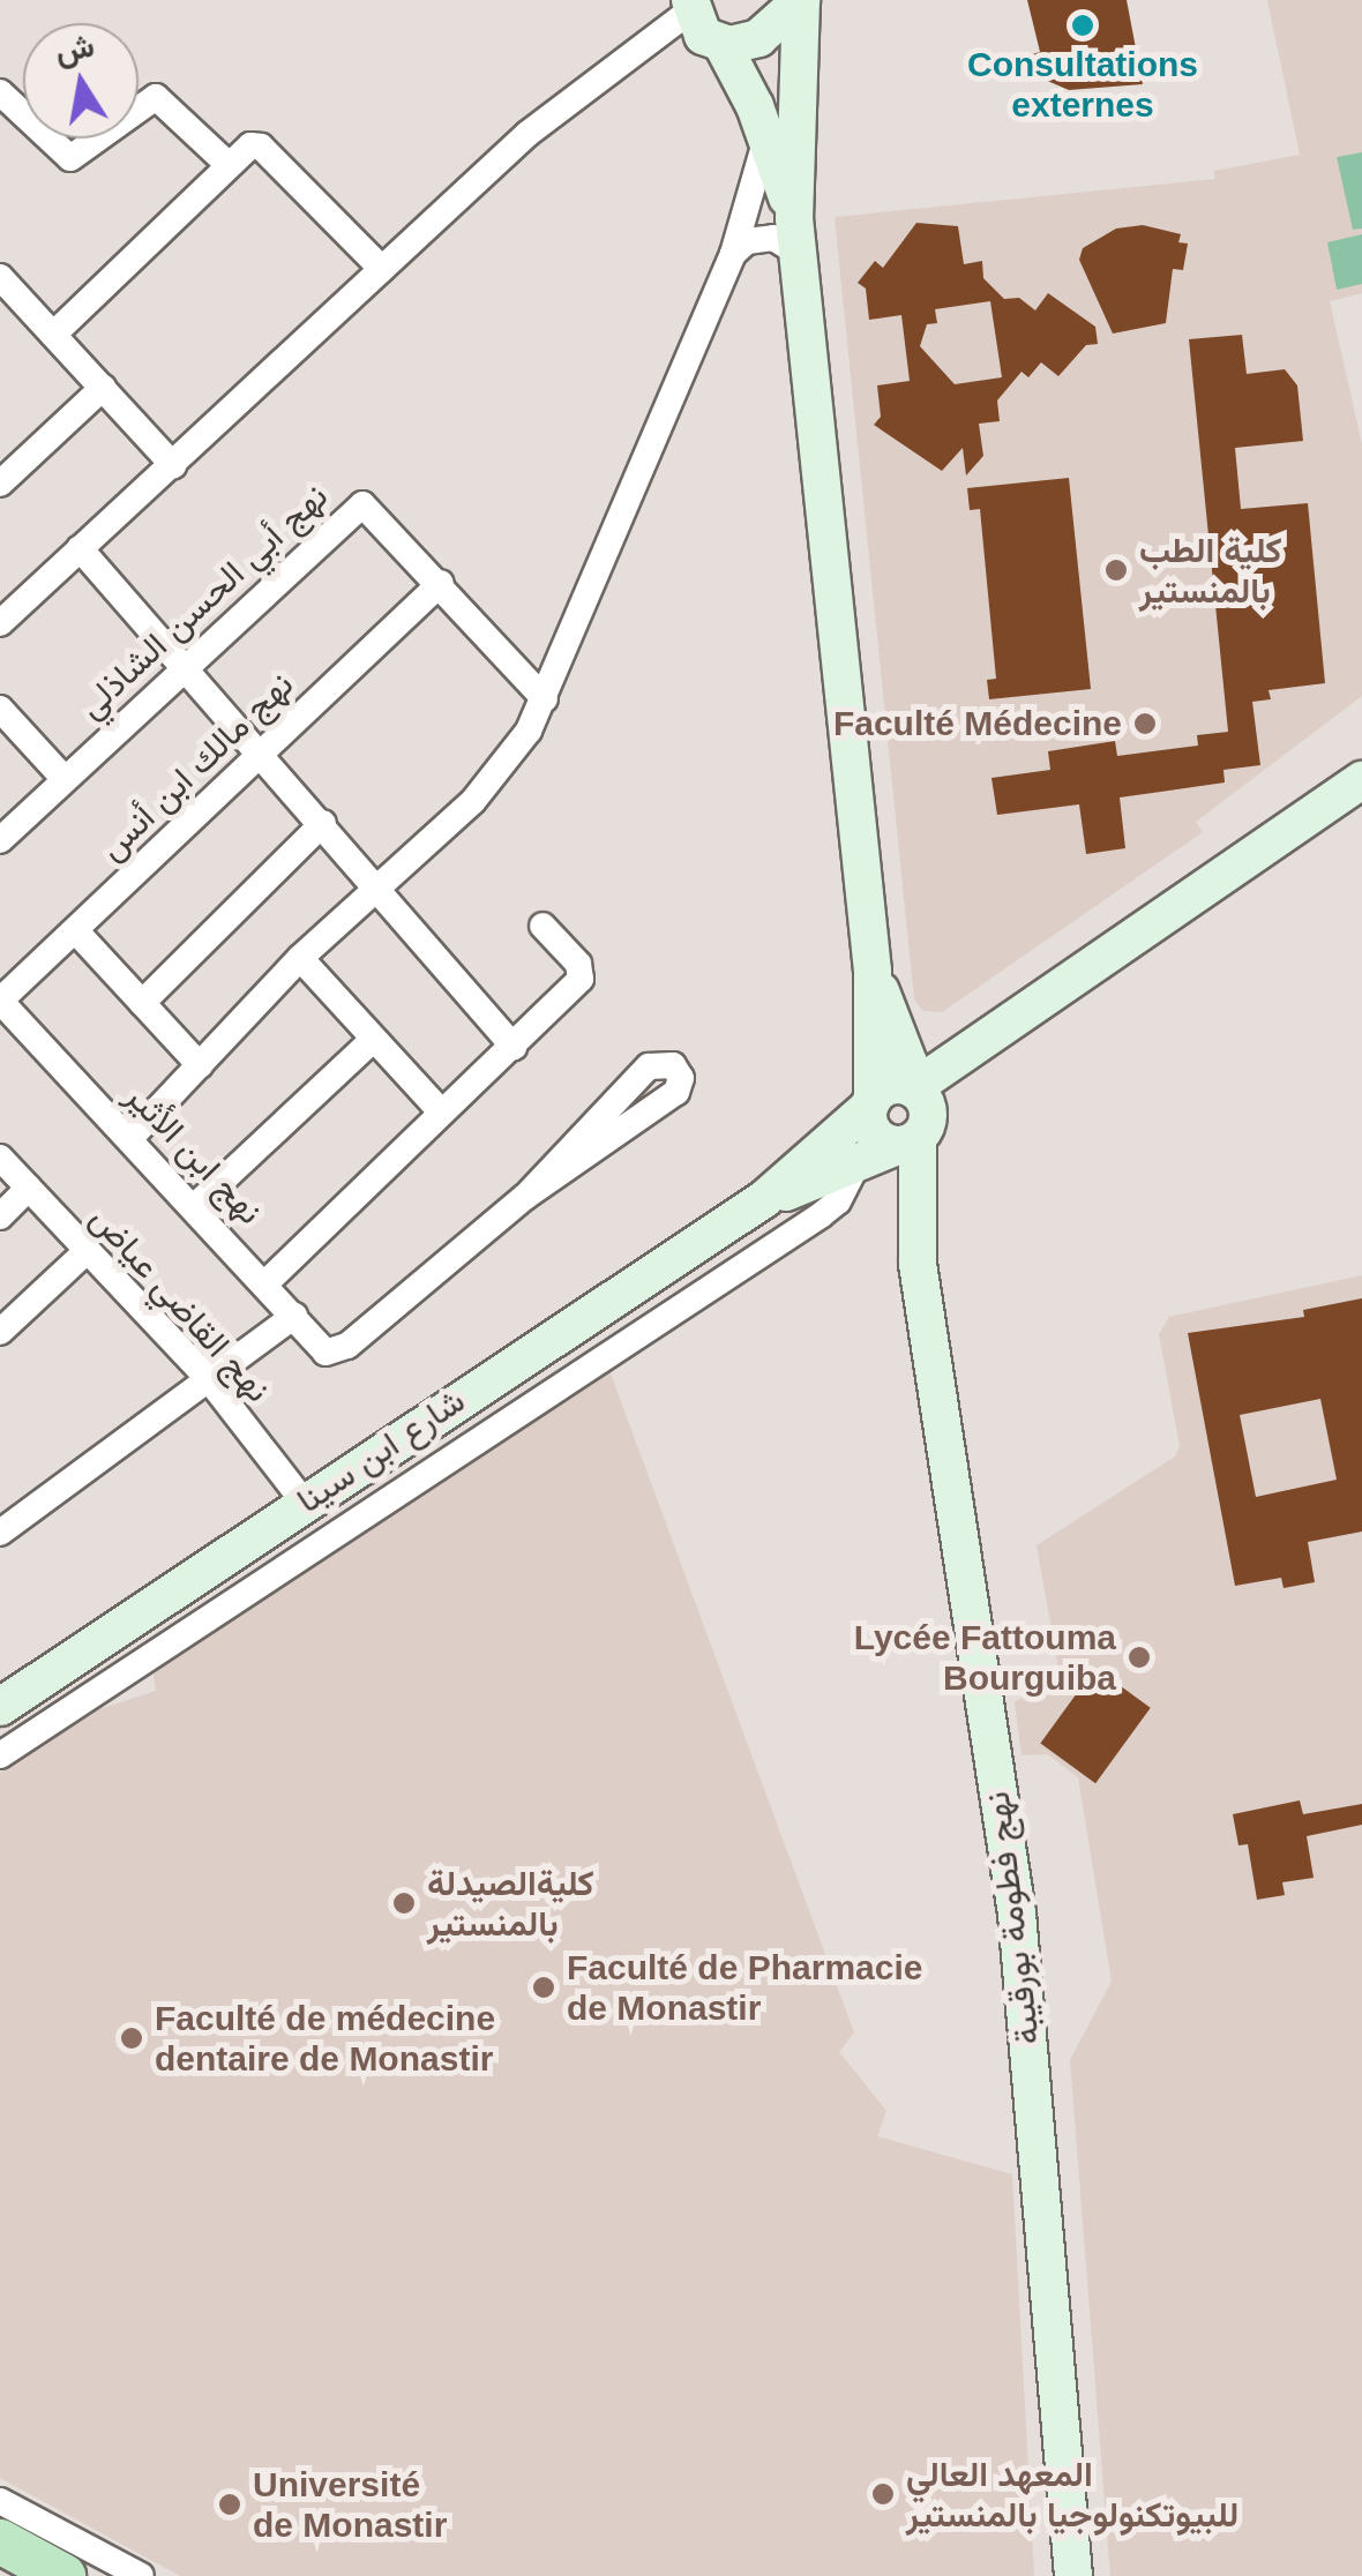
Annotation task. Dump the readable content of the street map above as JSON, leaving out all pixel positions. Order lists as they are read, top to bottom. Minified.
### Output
{"streets":{"main road":["شارع ابن سينا","نهج فطومة بورقيبة"],"street":["نهج أبي الحسن الشاذلي","نهج مالك ابن أنس","نهج ابن الأثير","نهج القاضي عياض"]},"crossings":[["نهج أبي الحسن الشاذلي","نهج مالك ابن أنس"],["نهج مالك ابن أنس","نهج ابن الأثير"],["نهج القاضي عياض","شارع ابن سينا"]],"places":["Consultations externes","كلية الطب بالمنستير","Faculté Médecine","Lycée Fattouma Bourguiba","كليةالصيدلة بالمنستير","Faculté de Pharmacie de Monastir","Faculté de médecine dentaire de Monastir","المعهد العالي للبيوتكنولوجيا بالمنستير","Université de Monastir"],"north":"top"}
